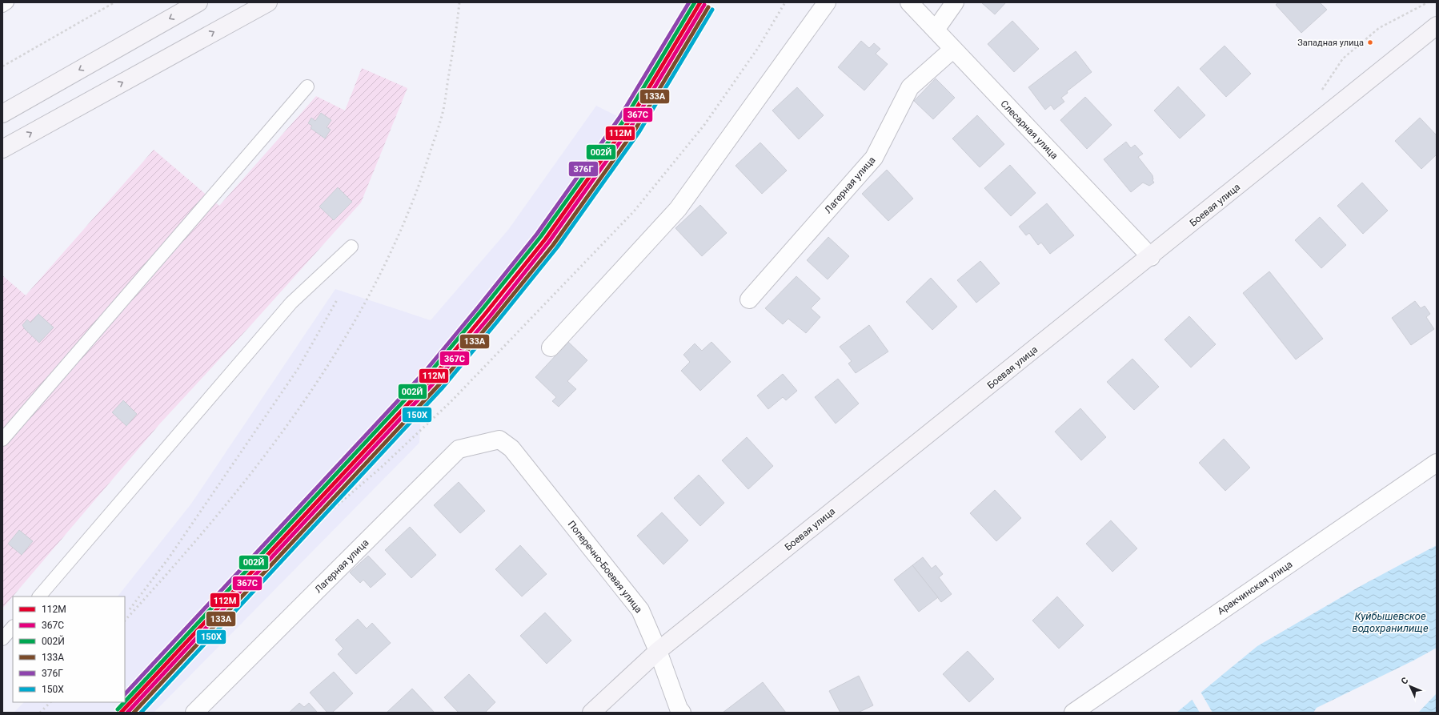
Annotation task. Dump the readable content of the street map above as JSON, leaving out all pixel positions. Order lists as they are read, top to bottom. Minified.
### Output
{"streets":{"main road":["Боевая улица"],"street":["Слесарная улица","Лагерная улица","Поперечно-Боевая улица","Аракчинская улица"]},"crossings":[["Слесарная улица","Лагерная улица"],["Слесарная улица","Боевая улица"],["Лагерная улица","Поперечно-Боевая улица"],["Боевая улица","Поперечно-Боевая улица"]],"water":["Куйбышевское водохранилище"],"places":["Западная улица"],"lines":["transit line 112М","transit line 002Й","transit line 376Г","transit line 367С","transit line 133А","transit line 150Х"],"legend":["112М","367С","002Й","133А","376Г","150Х"],"north":"top left"}
